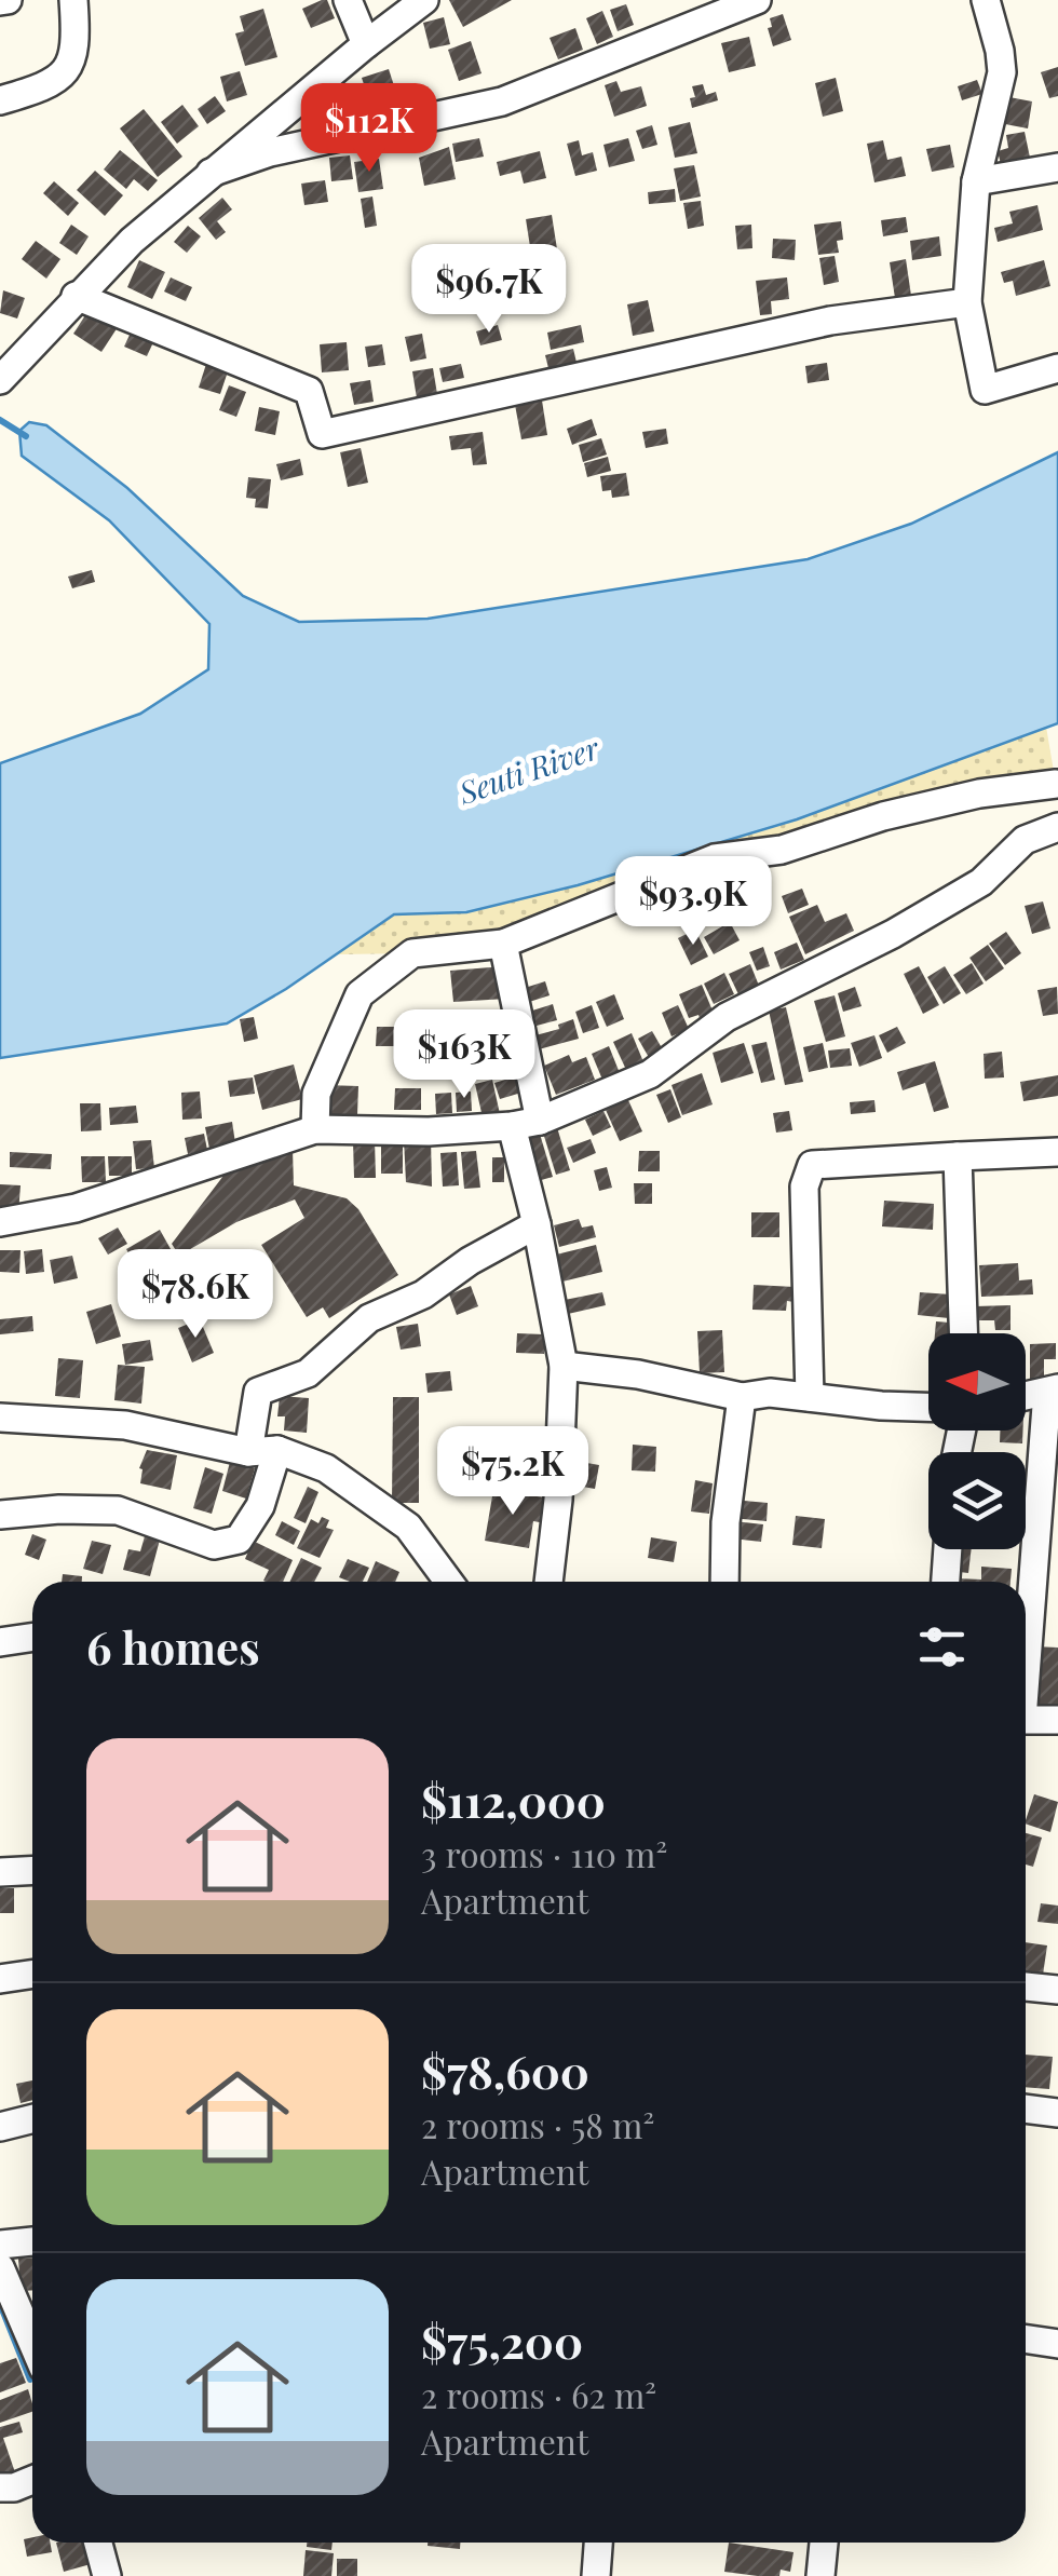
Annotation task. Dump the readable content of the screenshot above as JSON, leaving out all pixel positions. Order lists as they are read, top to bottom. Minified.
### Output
{"water":["Seuti River"],"north":"left","page":{"price":["$112K","$96.7K","$93.9K","$163K","$78.6K","$75.2K"],"heading":"6 homes","list":[{"name":"$112,000","note":"3 rooms · 110 m² · Apartment"},{"name":"$78,600","note":"2 rooms · 58 m² · Apartment"},{"name":"$75,200","note":"2 rooms · 62 m² · Apartment"}]}}
